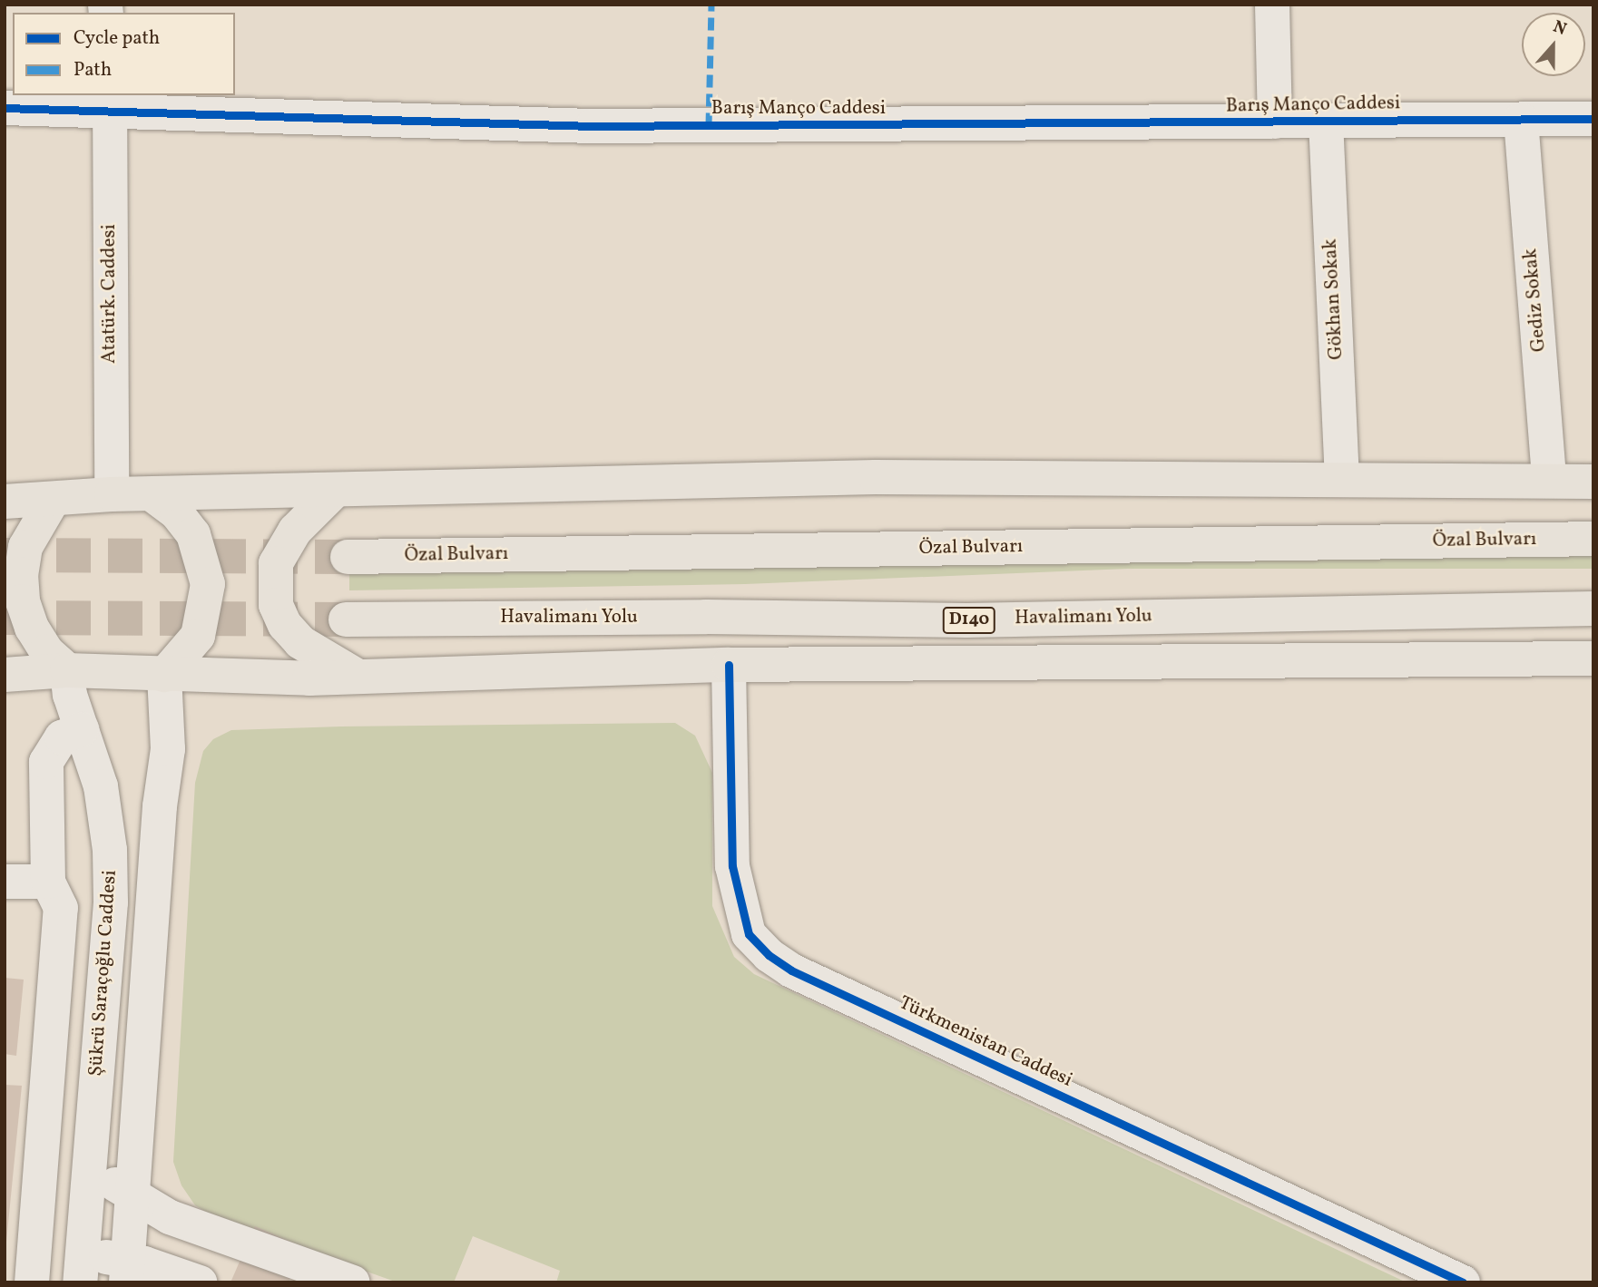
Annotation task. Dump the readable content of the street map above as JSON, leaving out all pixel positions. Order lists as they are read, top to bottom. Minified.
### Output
{"streets":{"highway":["Özal Bulvarı","Havalimanı Yolu","D140"],"street":["Barış Manço Caddesi","Atatürk. Caddesi","Gökhan Sokak","Gediz Sokak","Şükrü Saraçoğlu Caddesi","Türkmenistan Caddesi"]},"crossings":[["Barış Manço Caddesi","Atatürk. Caddesi"],["Barış Manço Caddesi","Gökhan Sokak"],["Barış Manço Caddesi","Gediz Sokak"],["Atatürk. Caddesi","Şükrü Saraçoğlu Caddesi"]],"legend":["Cycle path","Path"],"north":"top"}
